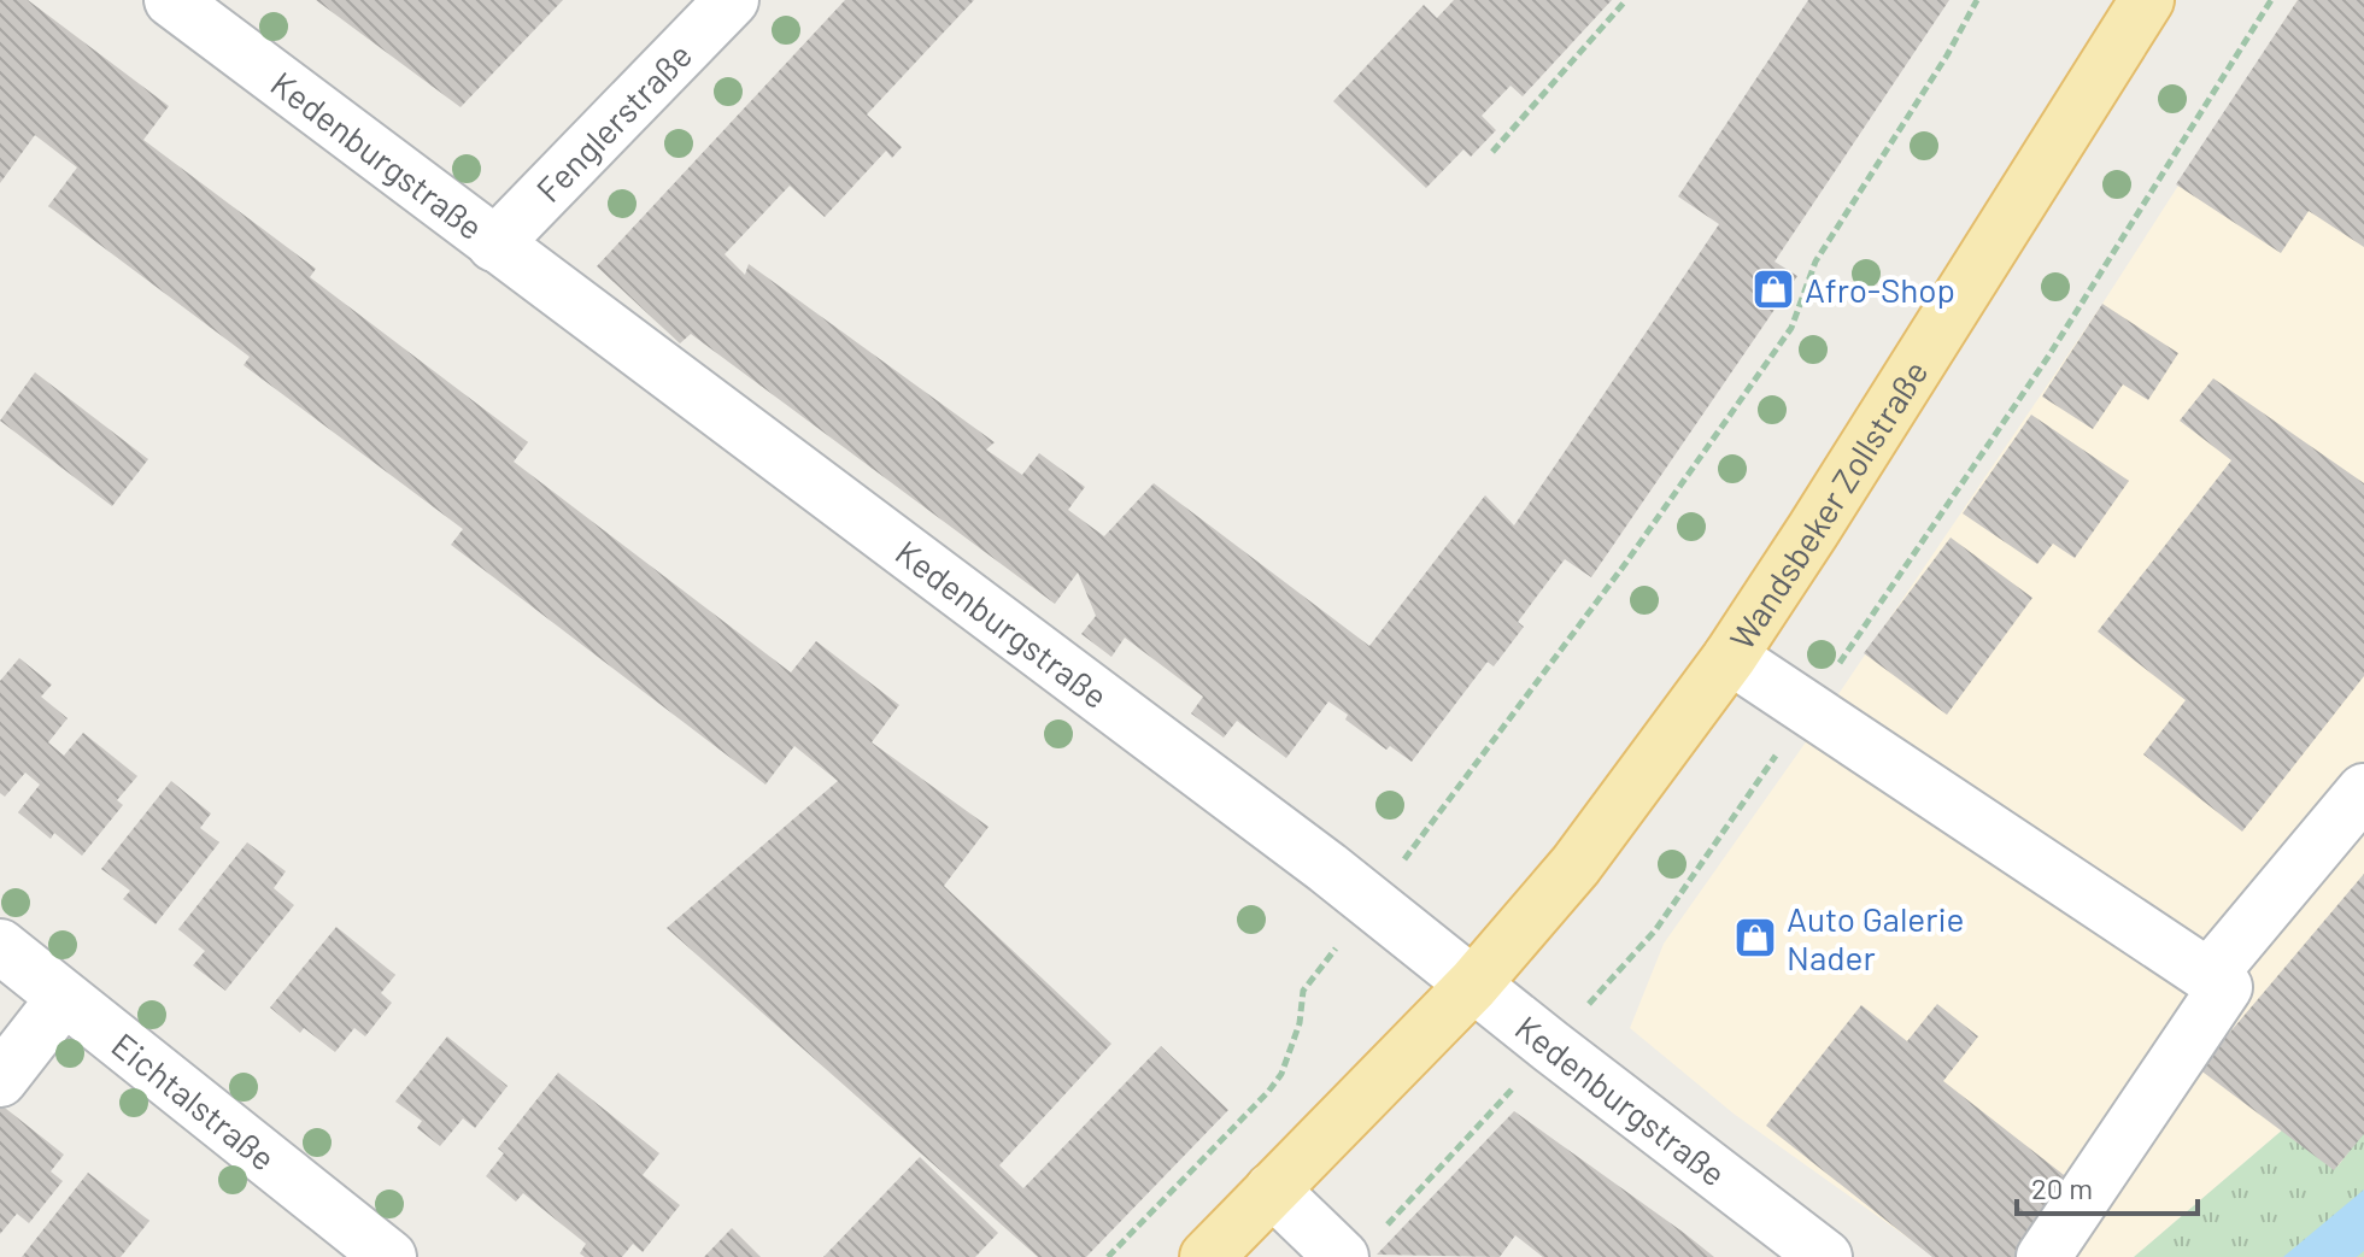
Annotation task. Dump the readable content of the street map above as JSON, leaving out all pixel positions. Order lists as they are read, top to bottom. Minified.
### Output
{"streets":{"main road":["Wandsbeker Zollstraße"],"street":["Fenglerstraße","Kedenburgstraße","Eichtalstraße"]},"crossings":[["Fenglerstraße","Kedenburgstraße"],["Kedenburgstraße","Wandsbeker Zollstraße"]],"places":{"shop":["Afro-Shop","Auto Galerie Nader"]},"scale_bar":"20 m"}
